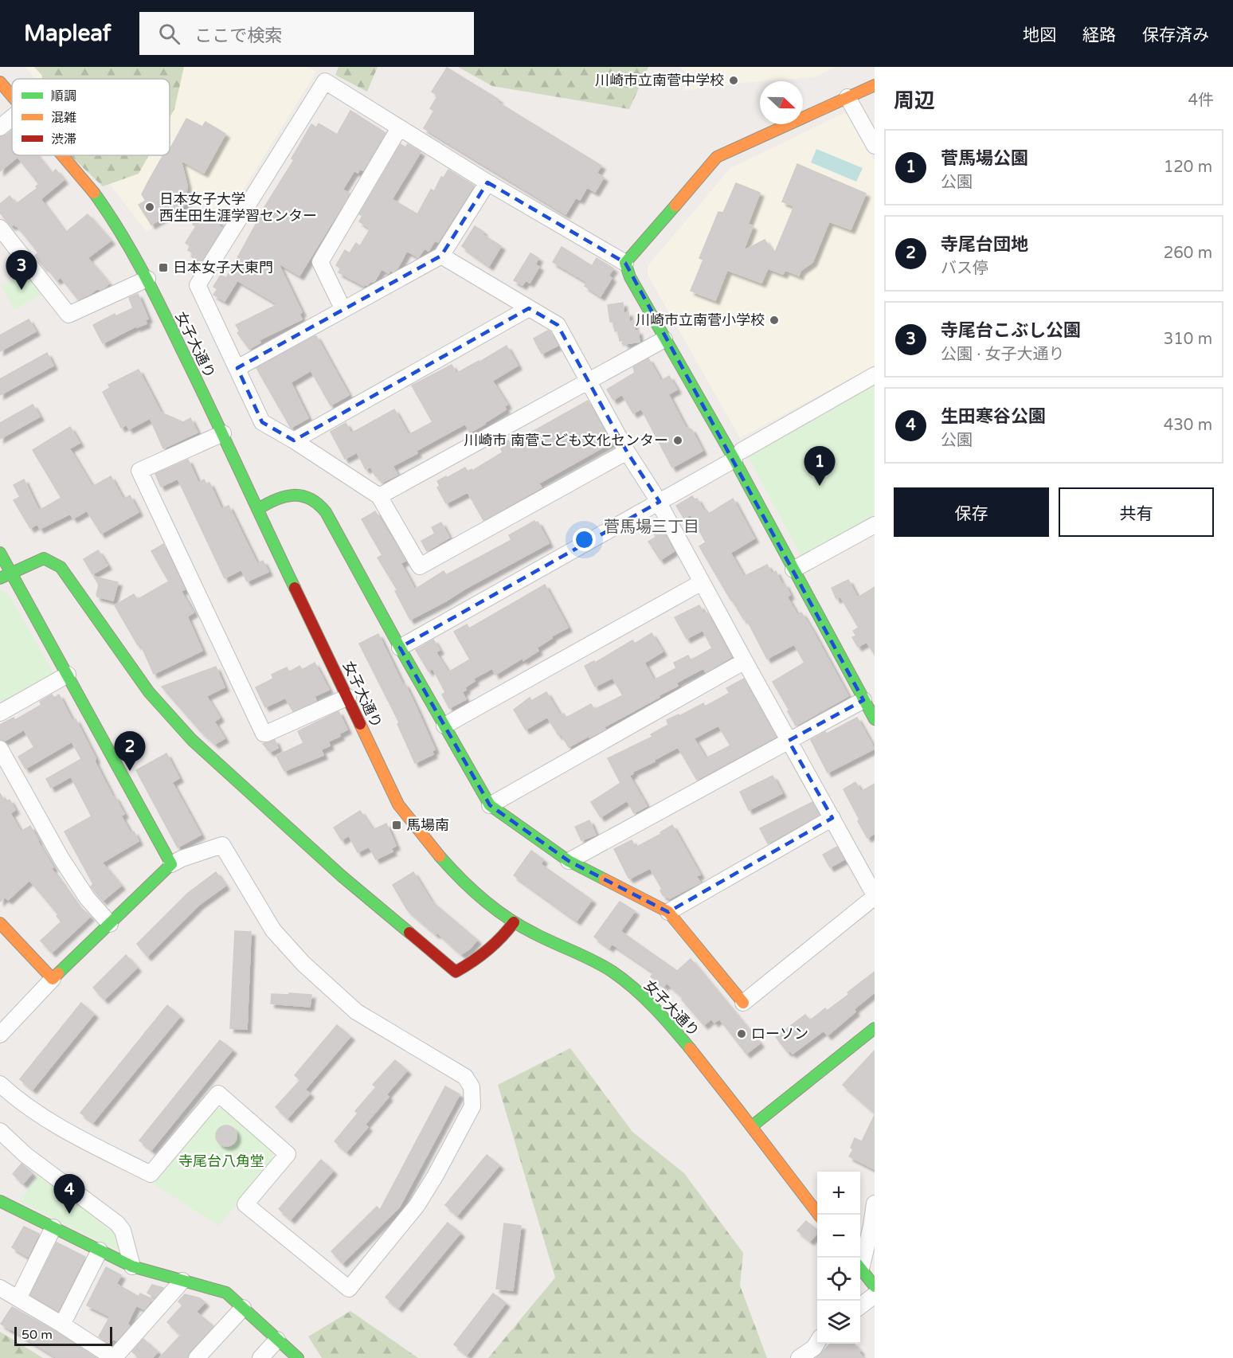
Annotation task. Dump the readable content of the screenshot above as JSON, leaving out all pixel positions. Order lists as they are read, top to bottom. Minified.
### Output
{"streets":{"street":["女子大通り"]},"districts":["菅馬場三丁目"],"parks":["寺尾台八角堂"],"places":{"other":["川崎市立南菅中学校","日本女子大学 西生田生涯学習センター","川崎市立南菅小学校","川崎市 南菅こども文化センター","ローソン"],"transit":["日本女子大東門","馬場南"]},"legend":["順調","混雑","渋滞"],"scale_bar":"50 m","north":"right","page":{"header":"Mapleaf","search":"ここで検索","nav":["地図","経路","保存済み"],"heading":["周辺","4件"],"list":[{"mark":"1","name":"菅馬場公園","note":"公園","value":"120 m"},{"mark":"2","name":"寺尾台団地","note":"バス停","value":"260 m"},{"mark":"3","name":"寺尾台こぶし公園","note":"公園 · 女子大通り","value":"310 m"},{"mark":"4","name":"生田寒谷公園","note":"公園","value":"430 m"}],"pins":["3","1","2","4"],"buttons":["保存","共有"],"map_buttons":["+","−"],"scale":"50 m"}}
